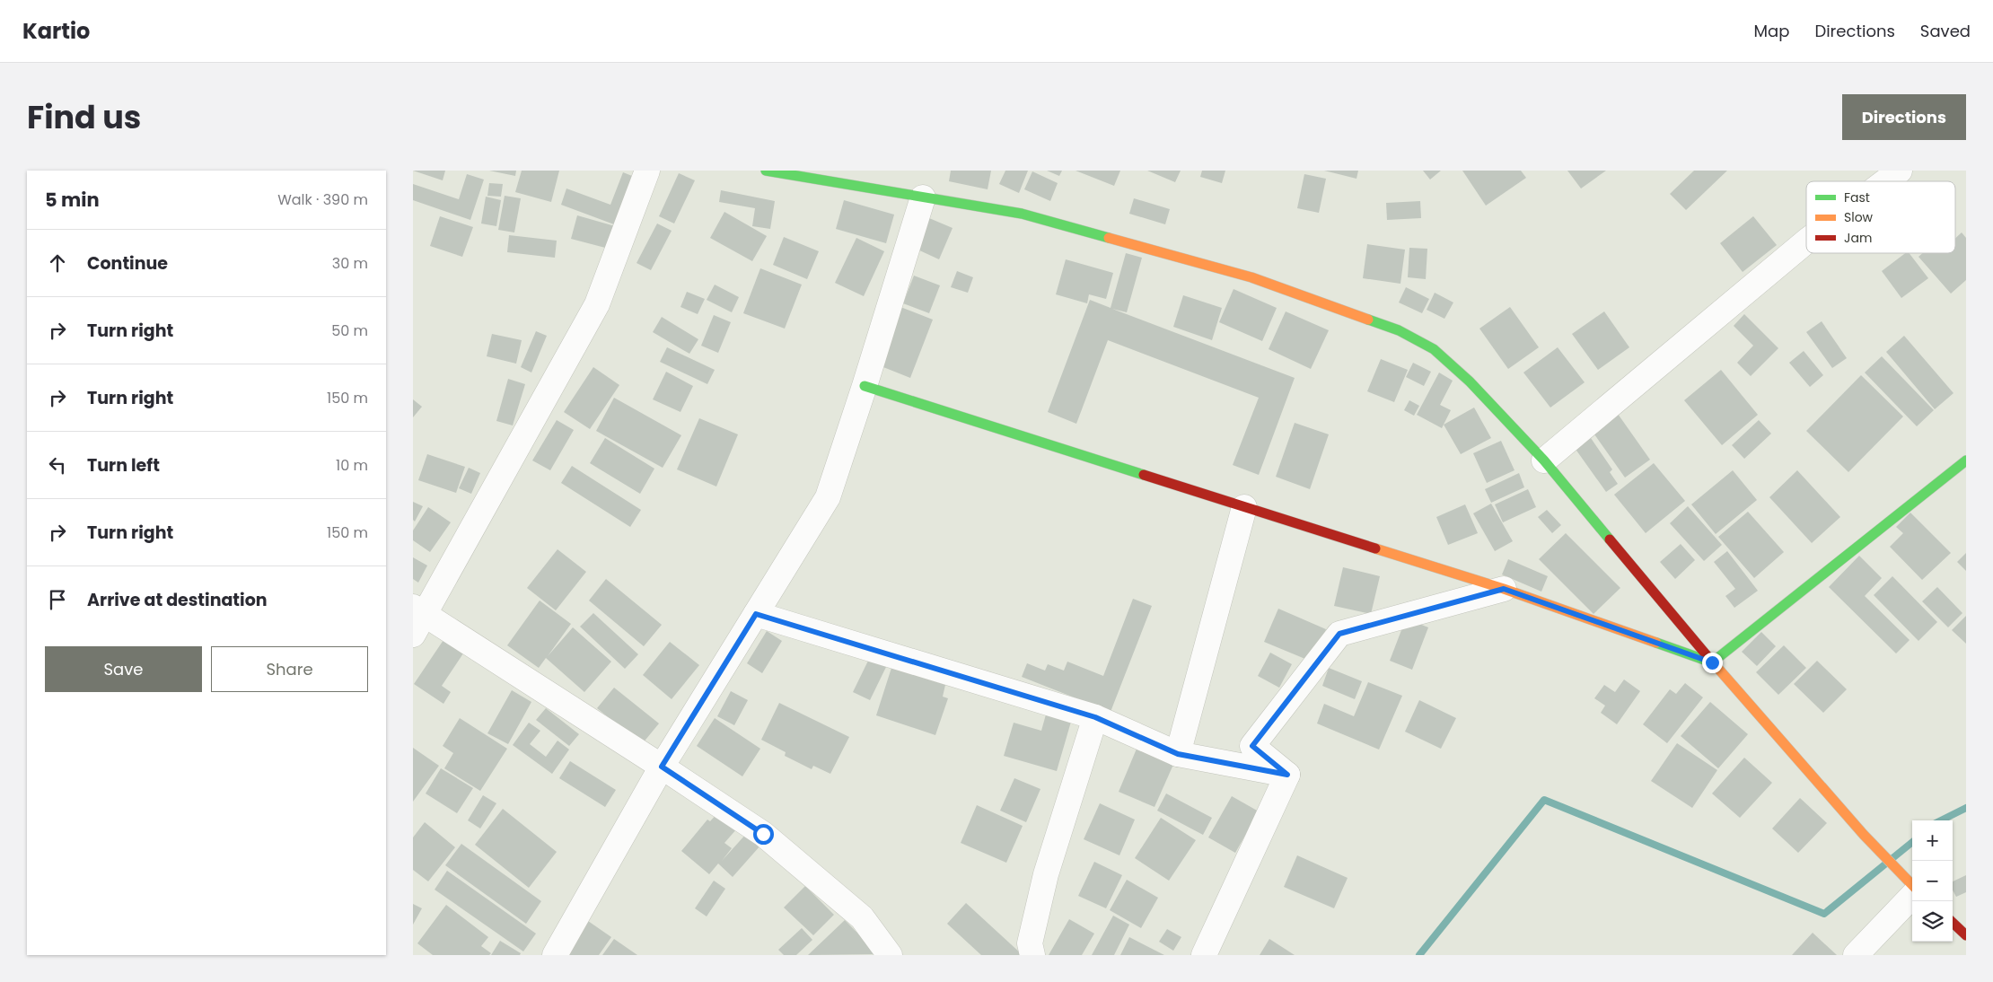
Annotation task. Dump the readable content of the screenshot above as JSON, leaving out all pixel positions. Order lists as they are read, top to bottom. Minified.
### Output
{"legend":["Fast","Slow","Jam"],"page":{"header":"Kartio","nav":["Map","Directions","Saved"],"title":"Find us","buttons":["Directions",["Save","Share"]],"heading":["5 min","Walk · 390 m"],"list":[["Continue","30 m"],["Turn right","50 m"],["Turn right","150 m"],["Turn left","10 m"],["Turn right","150 m"],"Arrive at destination"],"map_buttons":["+","−"]}}
